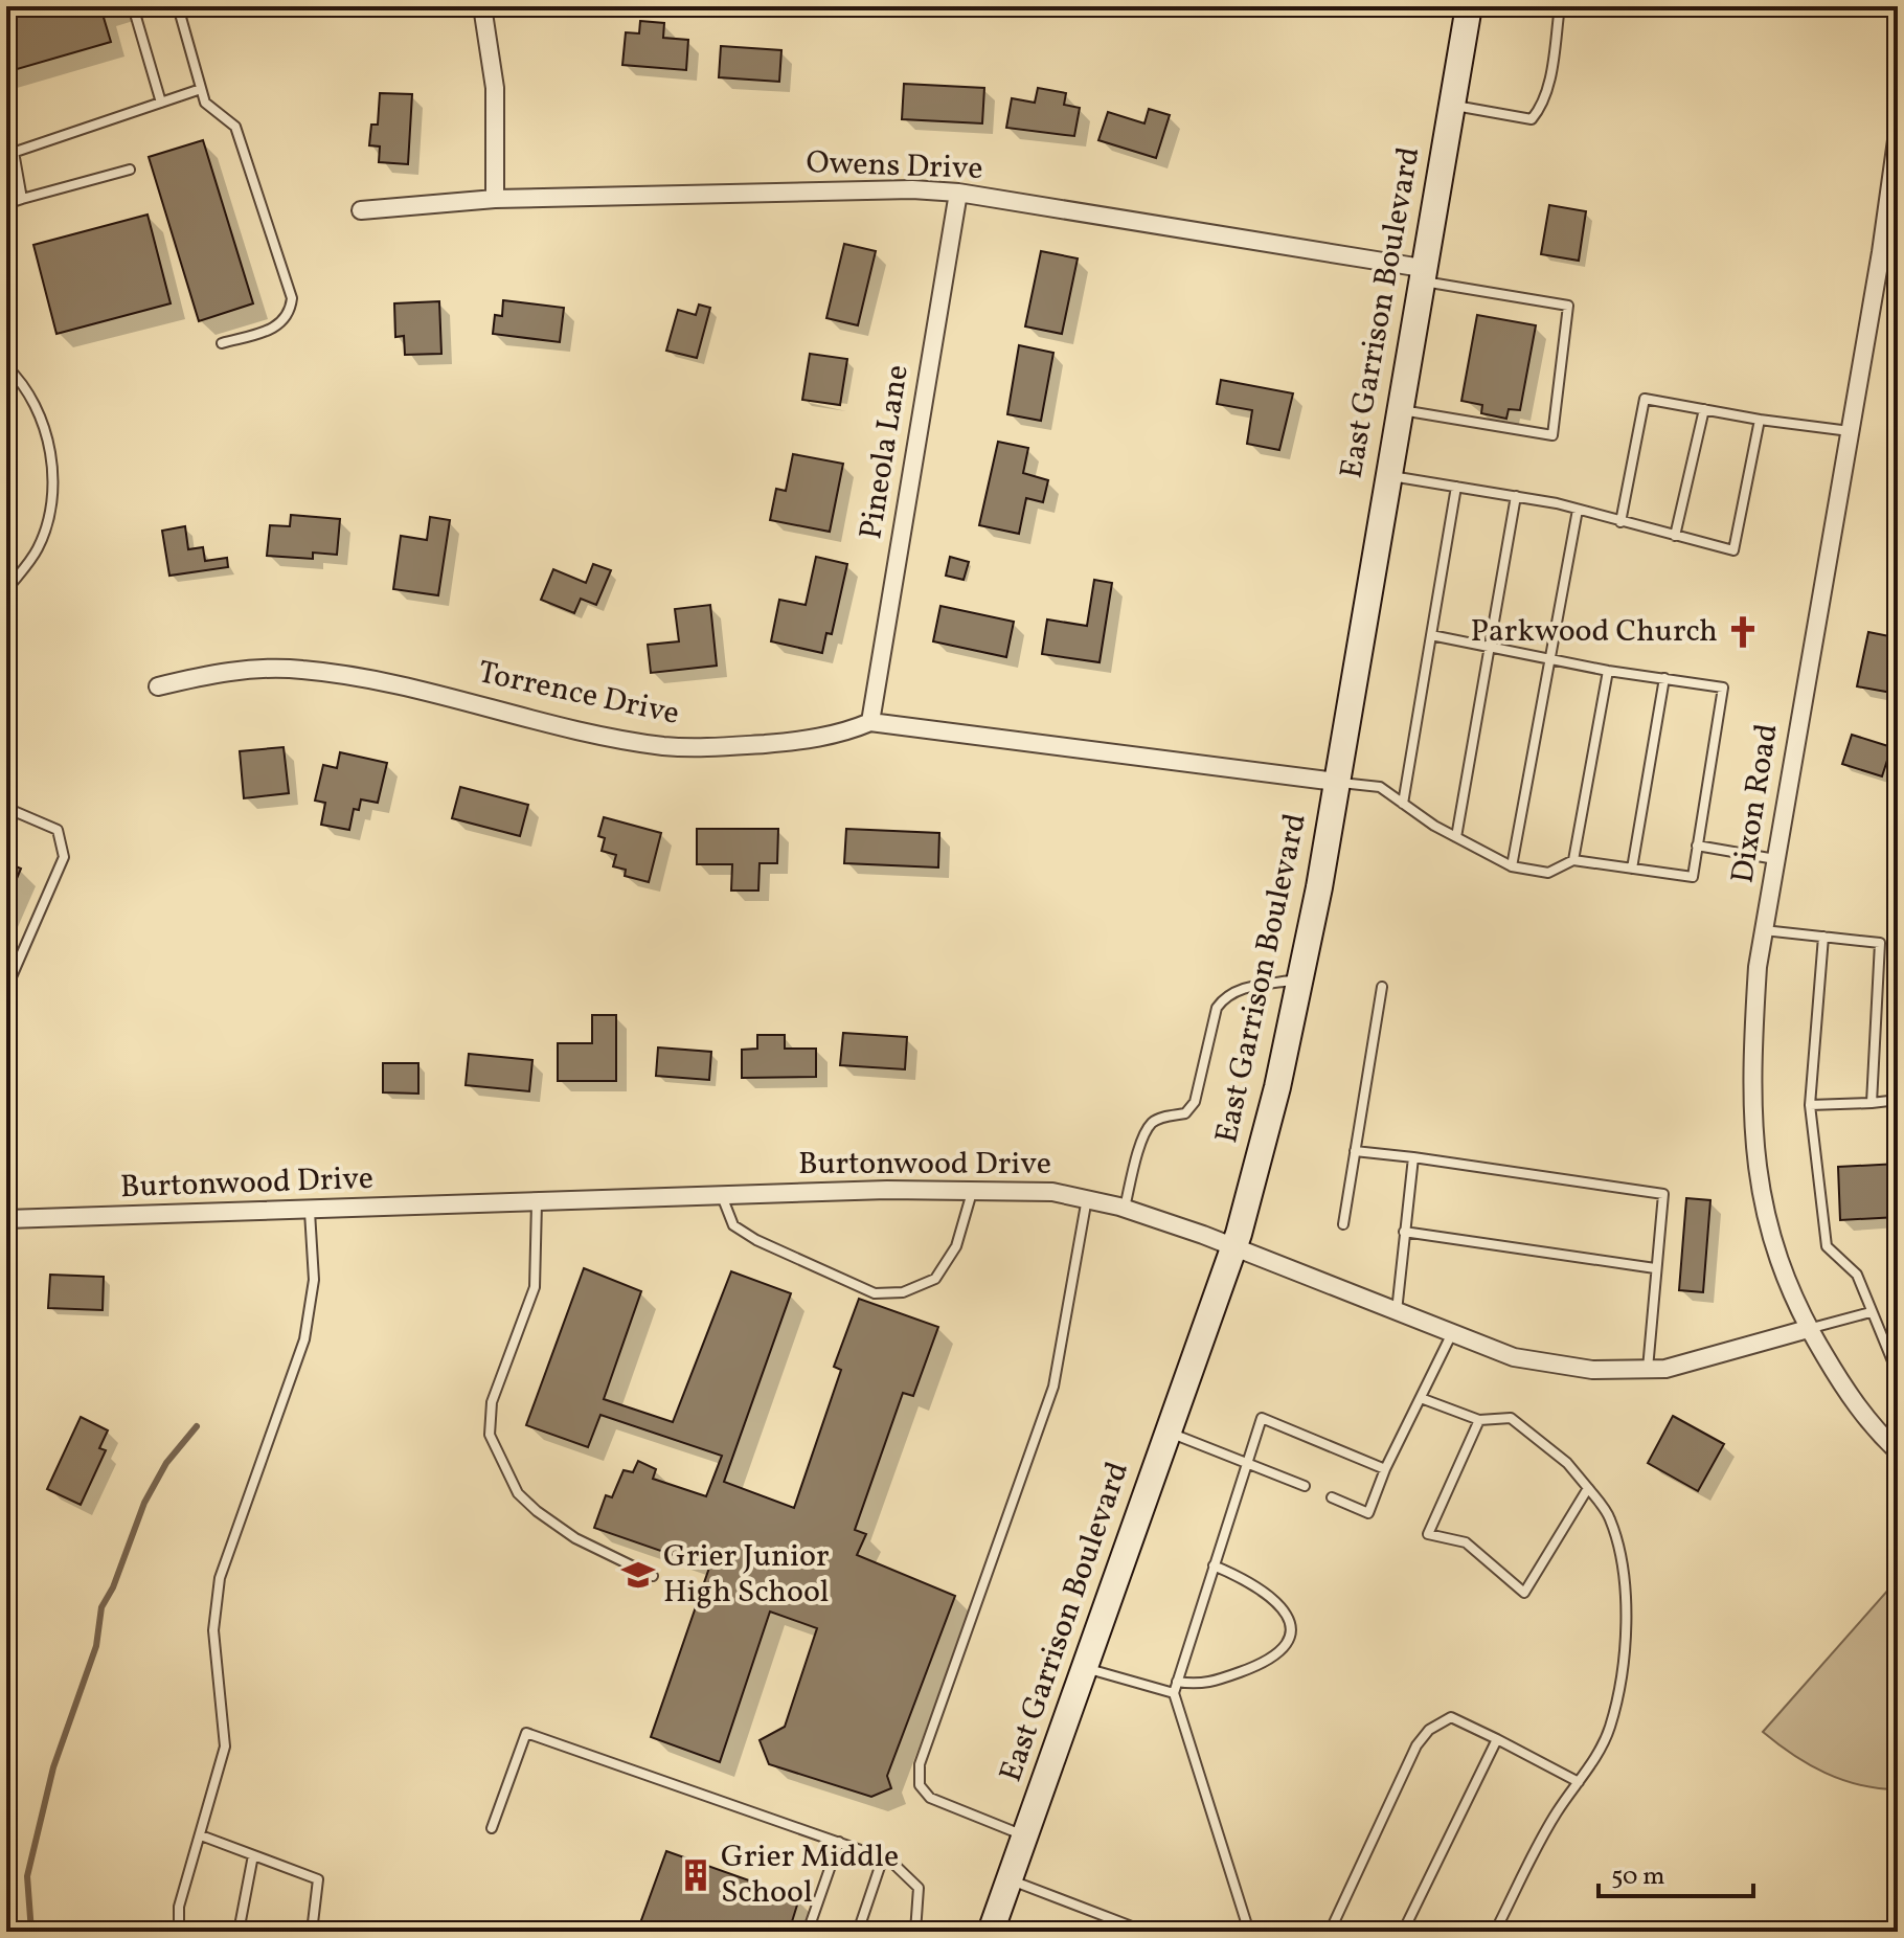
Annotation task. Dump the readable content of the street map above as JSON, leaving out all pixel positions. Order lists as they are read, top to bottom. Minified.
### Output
{"streets":{"main road":["East Garrison Boulevard"],"street":["Owens Drive","Pineola Lane","Torrence Drive","Dixon Road","Burtonwood Drive"]},"crossings":[["Owens Drive","East Garrison Boulevard"],["Owens Drive","Pineola Lane"],["East Garrison Boulevard","Torrence Drive"],["East Garrison Boulevard","Burtonwood Drive"],["Pineola Lane","Torrence Drive"],["Dixon Road","Burtonwood Drive"]],"places":{"church":["Parkwood Church"],"school or university":["Grier Junior High School"],"building":["Grier Middle School"]},"scale_bar":"50 m"}
